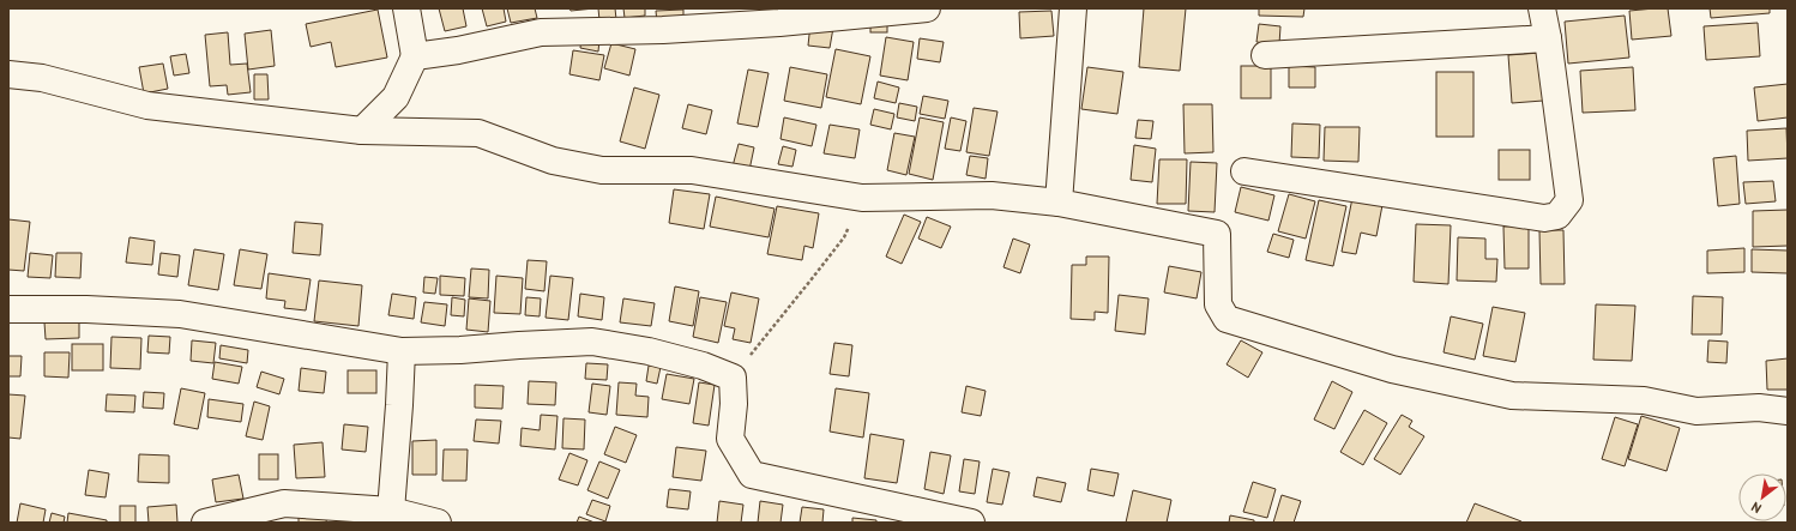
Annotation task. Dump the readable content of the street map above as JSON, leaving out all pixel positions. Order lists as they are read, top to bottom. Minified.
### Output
{"north":"bottom left"}
